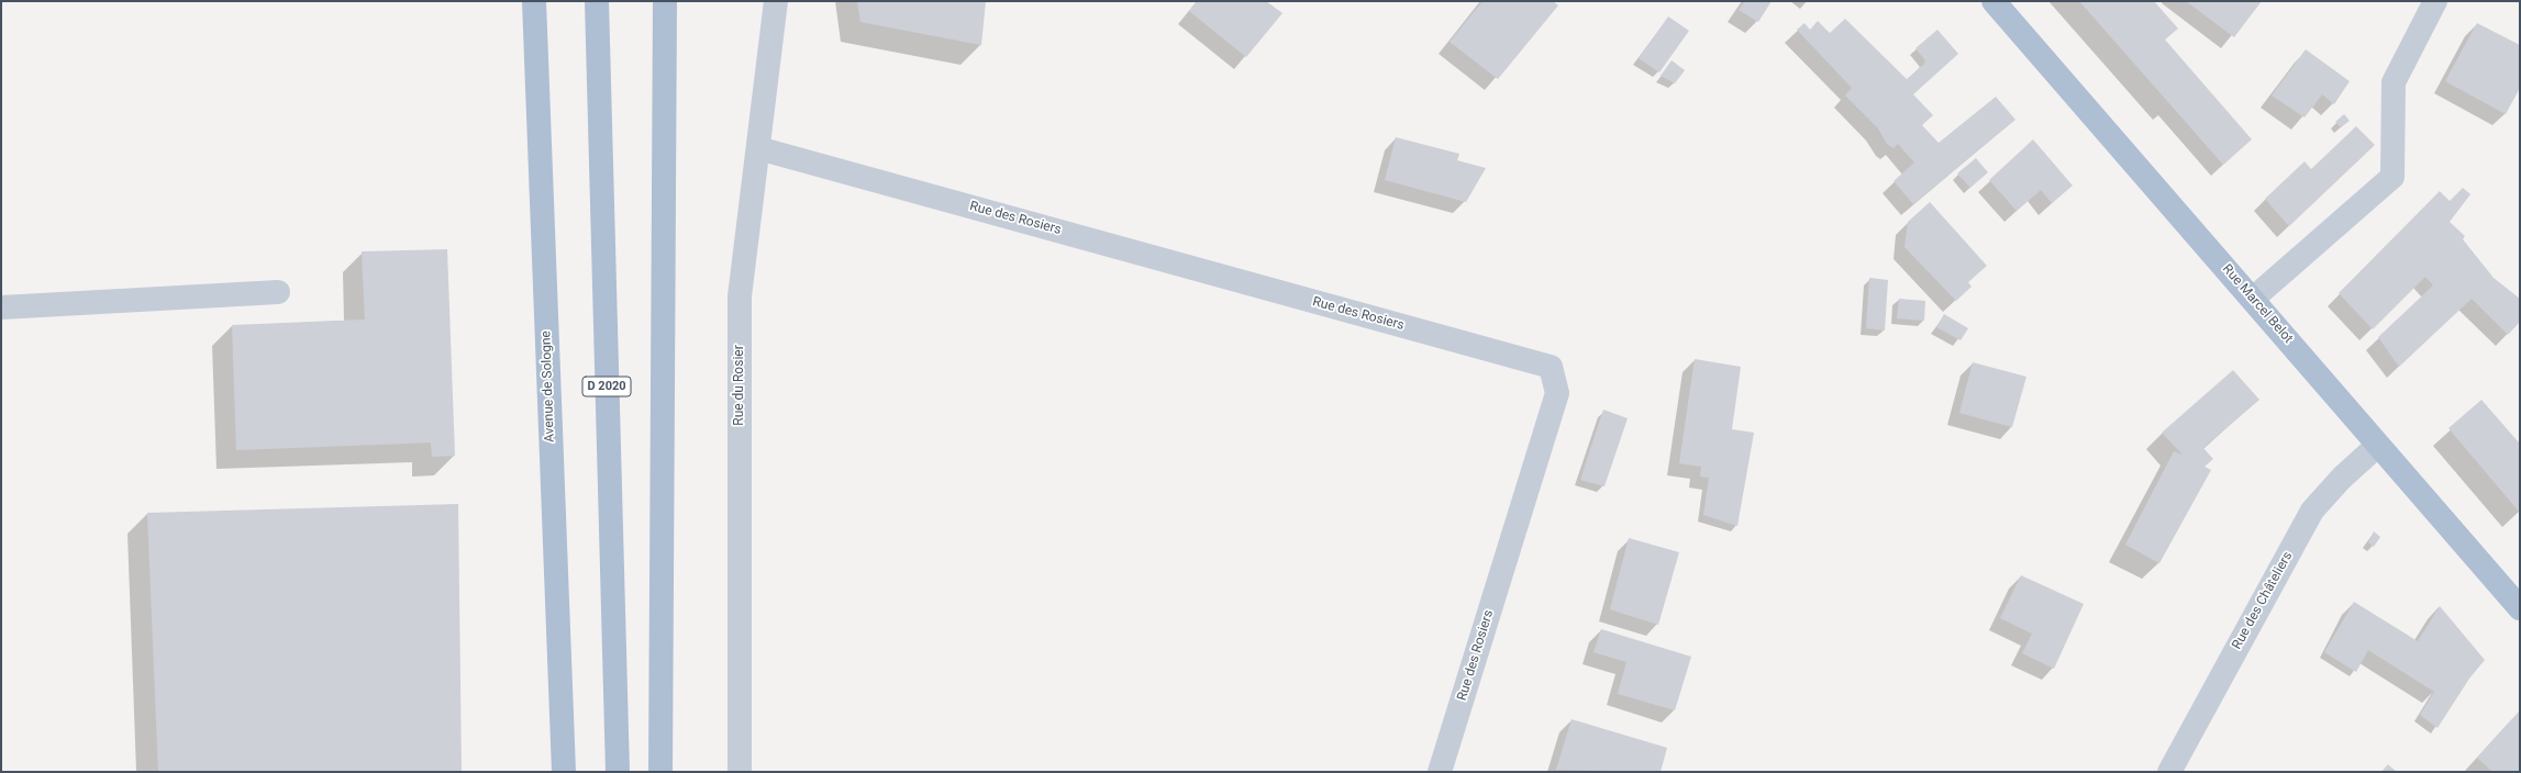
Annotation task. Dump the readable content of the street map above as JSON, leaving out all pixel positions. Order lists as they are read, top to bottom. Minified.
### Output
{"streets":{"main road":["Rue Marcel Belot","Avenue de Sologne","D 2020"],"street":["Rue des Rosiers","Rue du Rosier","Rue des Châteliers"]},"crossings":[["Rue des Rosiers","Rue du Rosier"],["Rue Marcel Belot","Rue des Châteliers"]]}
